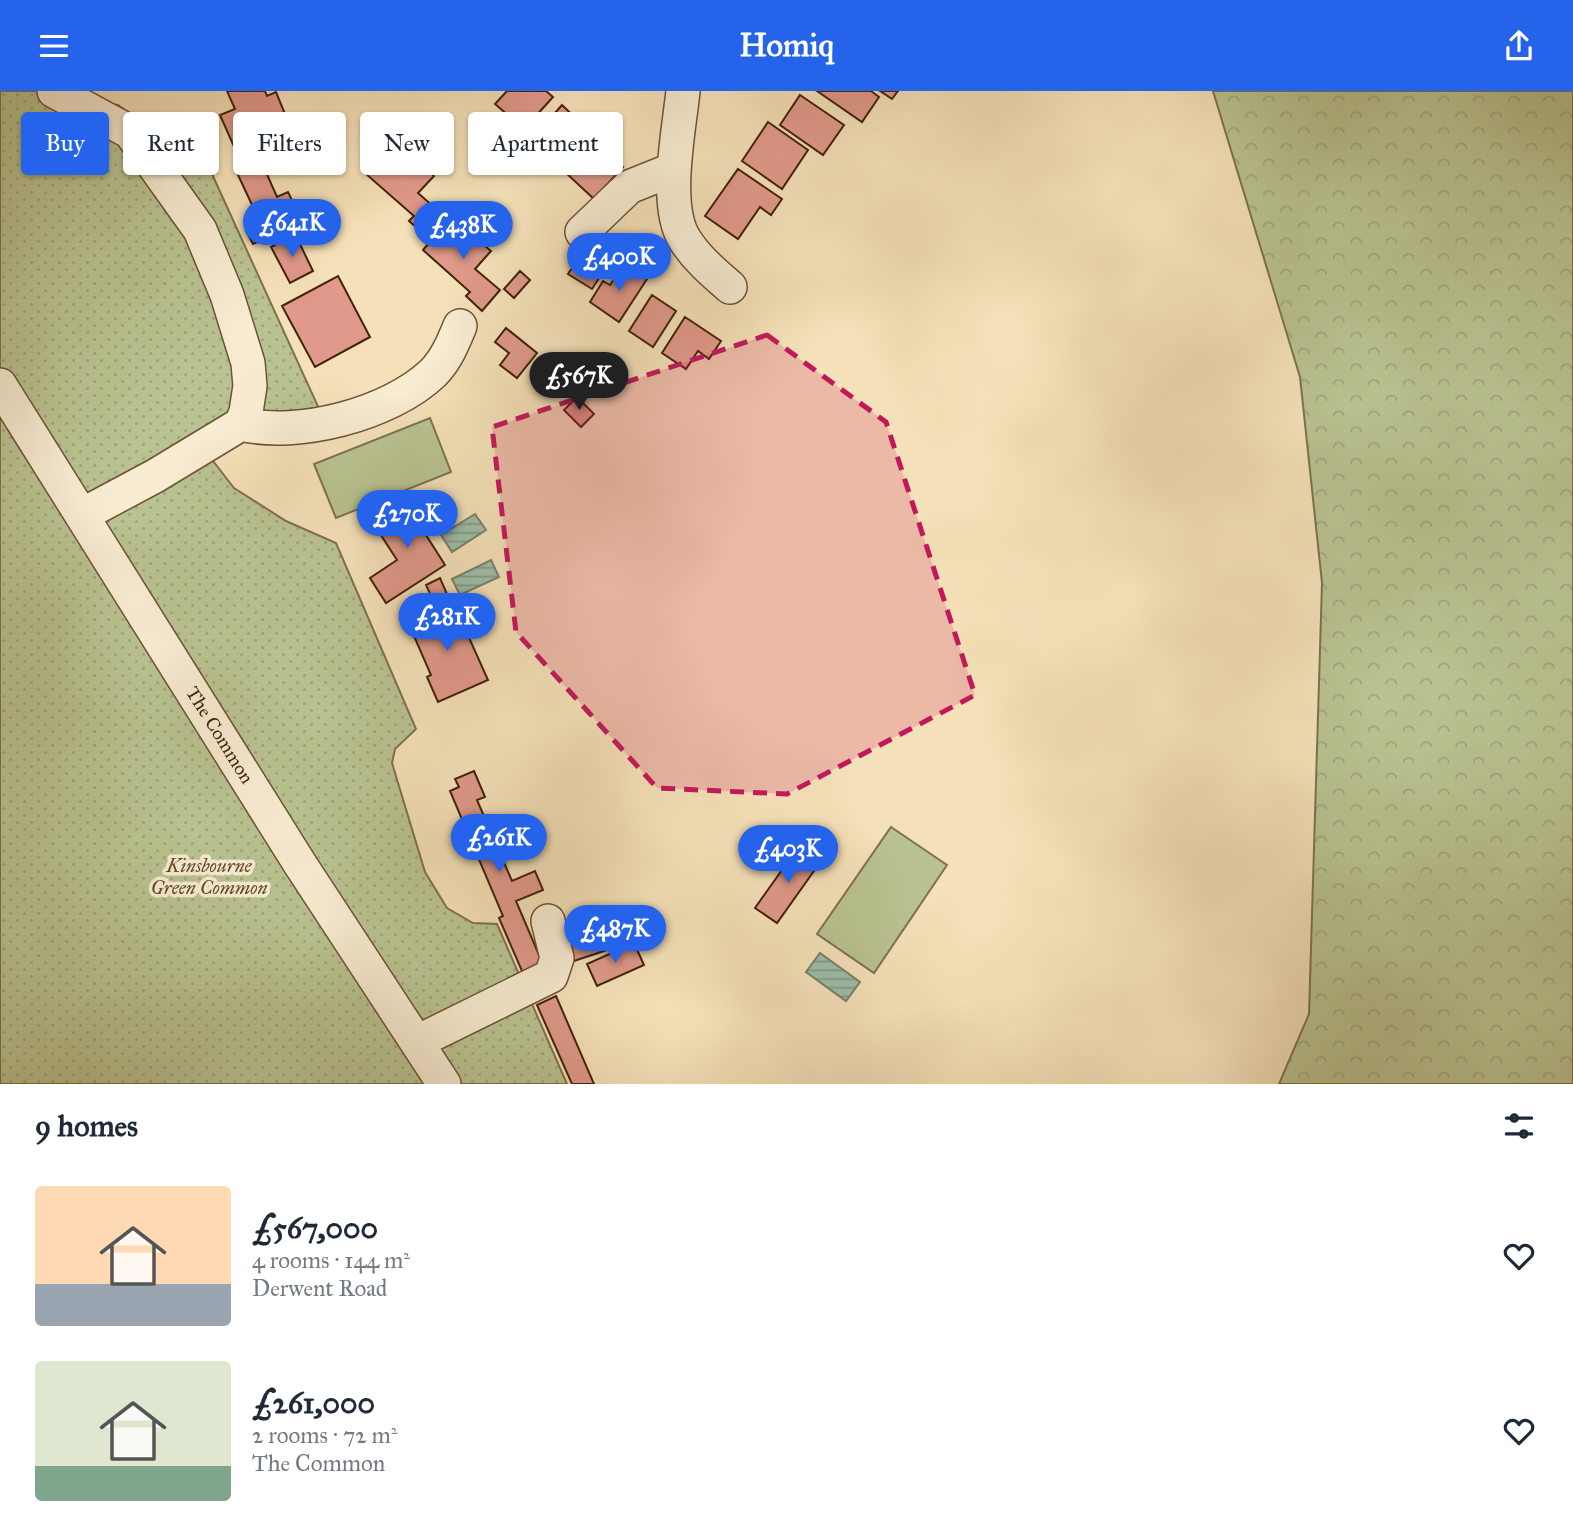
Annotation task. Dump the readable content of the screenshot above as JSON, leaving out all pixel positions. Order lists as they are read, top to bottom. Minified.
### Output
{"streets":{"street":["The Common"]},"parks":["Kinsbourne Green Common"],"page":{"header":"Homiq","chip":["Buy","Rent","Filters","New","Apartment"],"price":["£641K","£438K","£400K","£567K","£270K","£281K","£261K","£403K","£487K"],"heading":"9 homes","list":[{"name":"£567,000","note":"4 rooms · 144 m² · Derwent Road"},{"name":"£261,000","note":"2 rooms · 72 m² · The Common"}]}}
